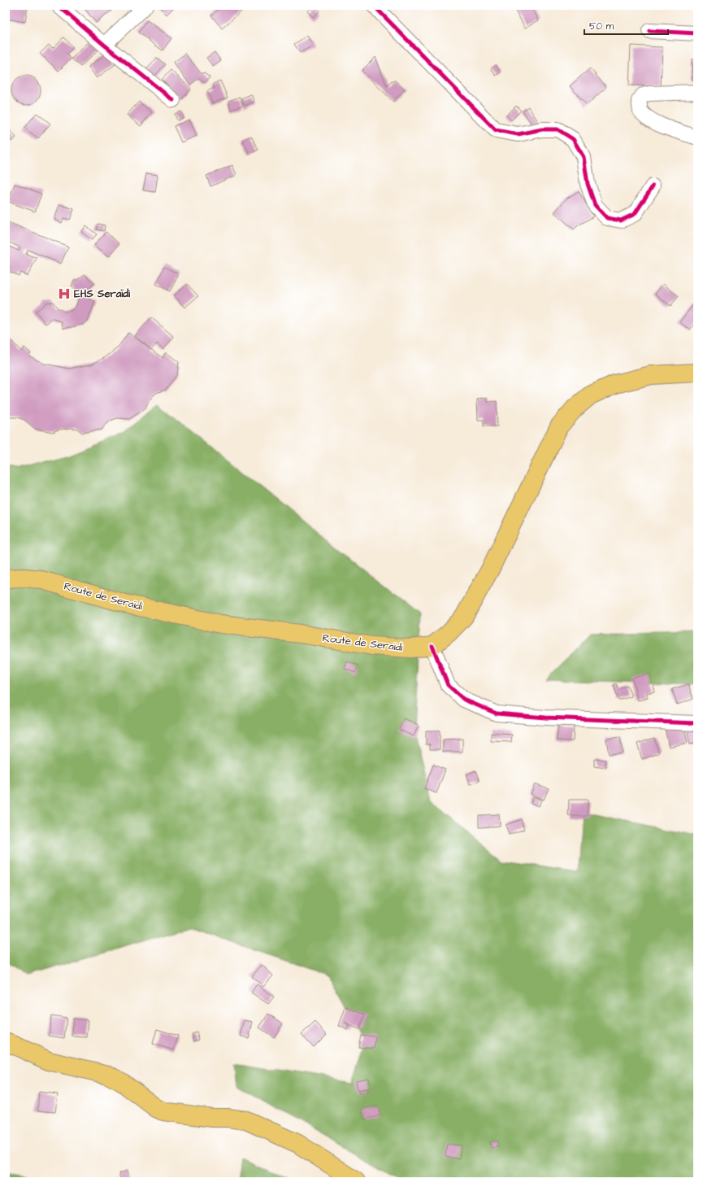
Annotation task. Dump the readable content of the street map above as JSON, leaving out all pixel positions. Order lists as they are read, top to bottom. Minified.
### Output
{"streets":{"main road":["Route de Seraïdi"]},"places":{"hospital":["EHS Seraïdi"]},"scale_bar":"50 m"}
